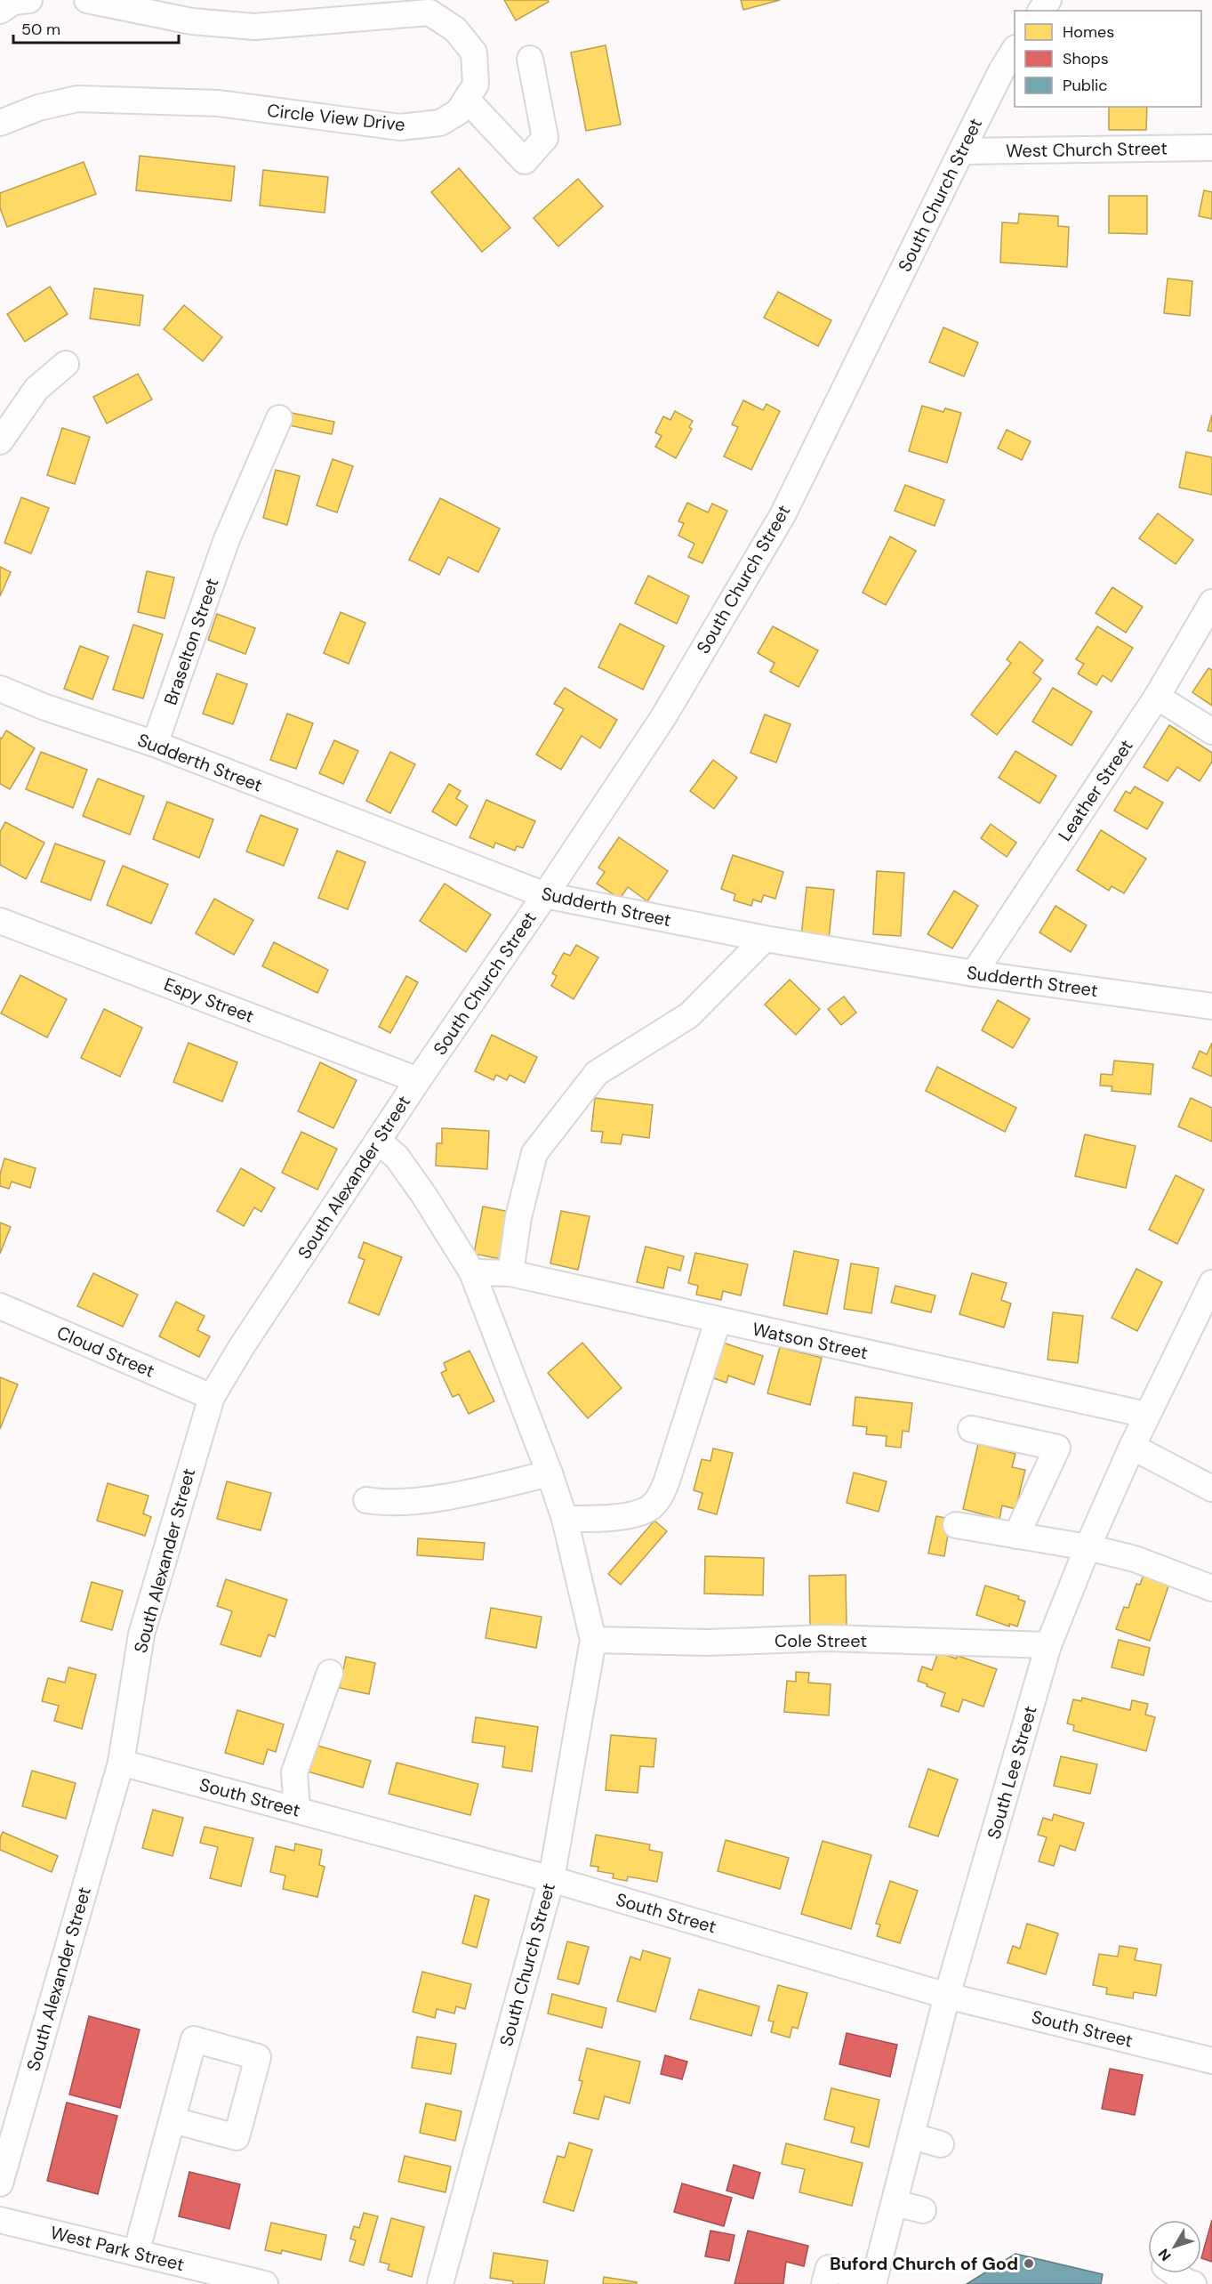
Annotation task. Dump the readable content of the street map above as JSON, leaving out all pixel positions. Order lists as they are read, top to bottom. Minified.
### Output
{"streets":{"street":["Circle View Drive","West Church Street","South Church Street","Braselton Street","Sudderth Street","Leather Street","Espy Street","South Alexander Street","Watson Street","Cloud Street","Cole Street","South Lee Street","South Street","West Park Street"]},"crossings":[["West Church Street","South Church Street"],["South Church Street","Sudderth Street"],["South Church Street","Espy Street"],["South Church Street","South Alexander Street"],["South Church Street","Cole Street"],["South Church Street","South Street"],["Braselton Street","Sudderth Street"],["Sudderth Street","Leather Street"],["Espy Street","South Alexander Street"],["South Alexander Street","Cloud Street"],["South Alexander Street","South Street"],["Watson Street","South Lee Street"],["Cole Street","South Lee Street"],["South Lee Street","South Street"]],"places":["Buford Church of God"],"legend":["Homes","Shops","Public"],"scale_bar":"50 m","north":"bottom left"}
